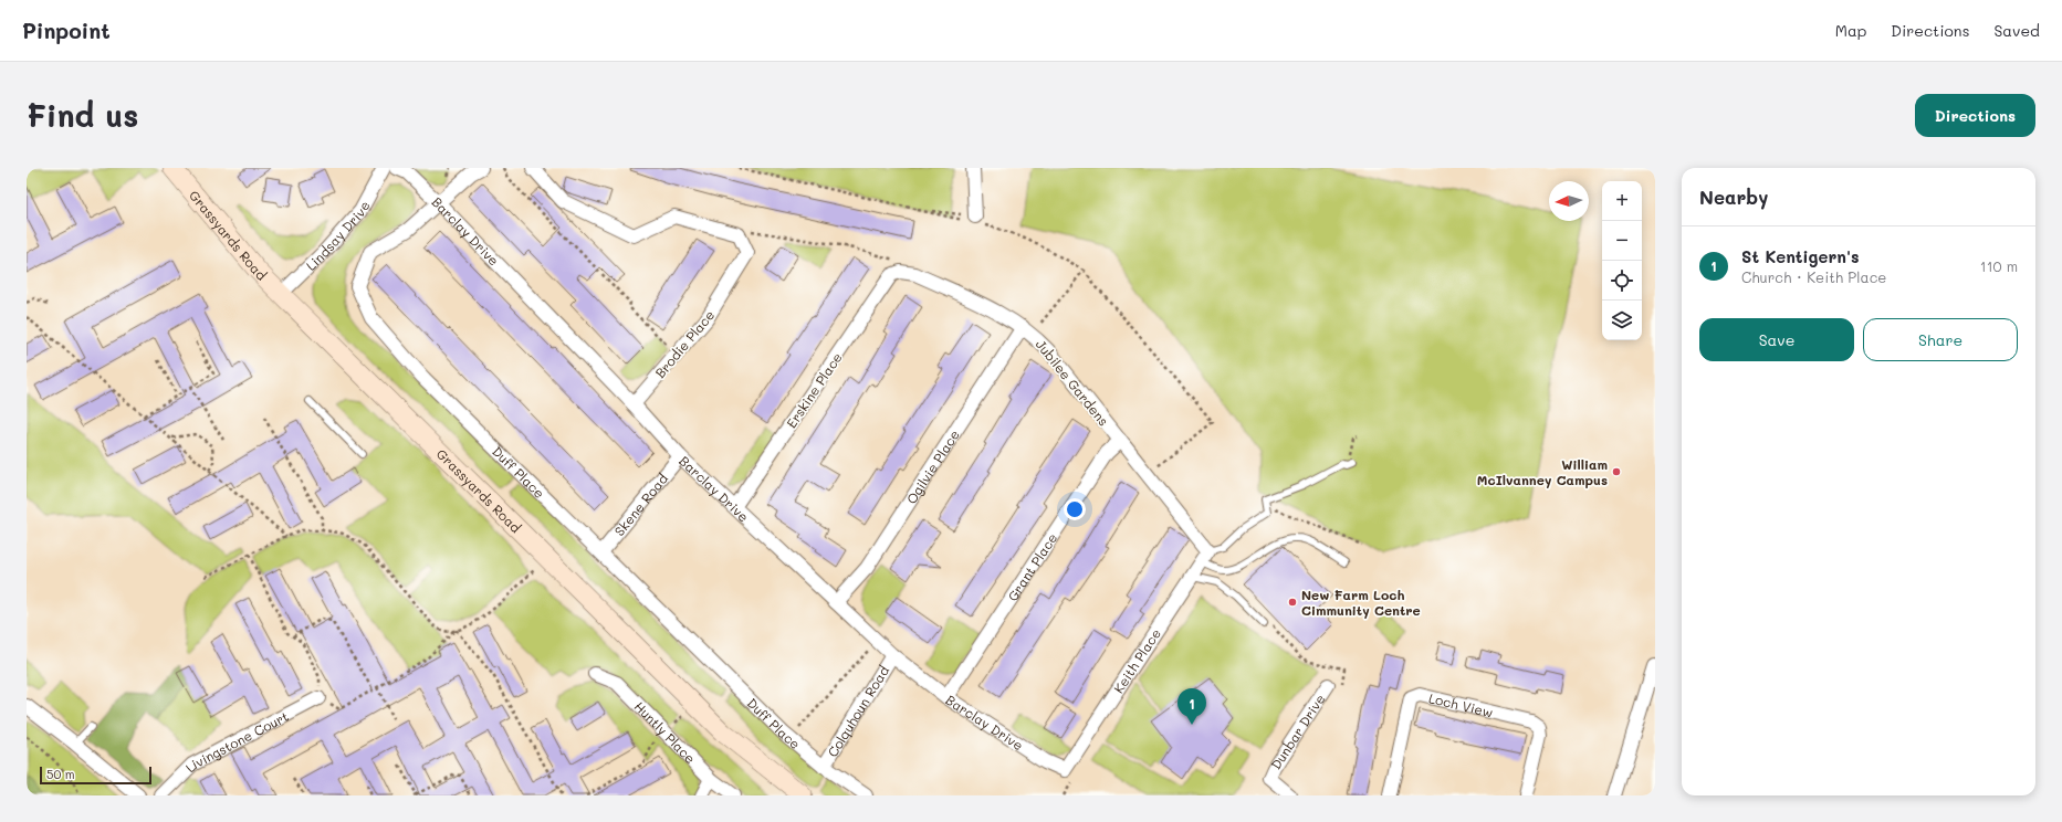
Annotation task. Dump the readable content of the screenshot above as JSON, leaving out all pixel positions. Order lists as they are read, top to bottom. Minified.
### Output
{"streets":{"main road":["Grassyards Road"],"street":["Barclay Drive","Lindsay Drive","Brodie Place","Jubilee Gardens","Erskine Place","Ogilvie Place","Duff Place","Skene Road","Grant Place","Keith Place","Loch View","Colquhoun Road","Dunbar Drive","Huntly Place","Livingstone Court"]},"crossings":[["Barclay Drive","Brodie Place"],["Barclay Drive","Erskine Place"],["Barclay Drive","Ogilvie Place"],["Barclay Drive","Duff Place"],["Barclay Drive","Skene Road"],["Barclay Drive","Grant Place"],["Barclay Drive","Keith Place"],["Barclay Drive","Colquhoun Road"],["Grassyards Road","Lindsay Drive"],["Jubilee Gardens","Erskine Place"],["Jubilee Gardens","Ogilvie Place"],["Jubilee Gardens","Grant Place"],["Jubilee Gardens","Keith Place"],["Duff Place","Skene Road"],["Duff Place","Colquhoun Road"]],"places":["William McIlvanney Campus","New Farm Loch Cimmunity Centre"],"scale_bar":"50 m","north":"left","page":{"header":"Pinpoint","nav":["Map","Directions","Saved"],"buttons":["Directions",["Save","Share"]],"title":"Find us","heading":"Nearby","map_buttons":["+","−"],"list":[{"mark":"1","name":"St Kentigern's","note":"Church · Keith Place","value":"110 m"}],"pins":"1","scale":"50 m"}}
